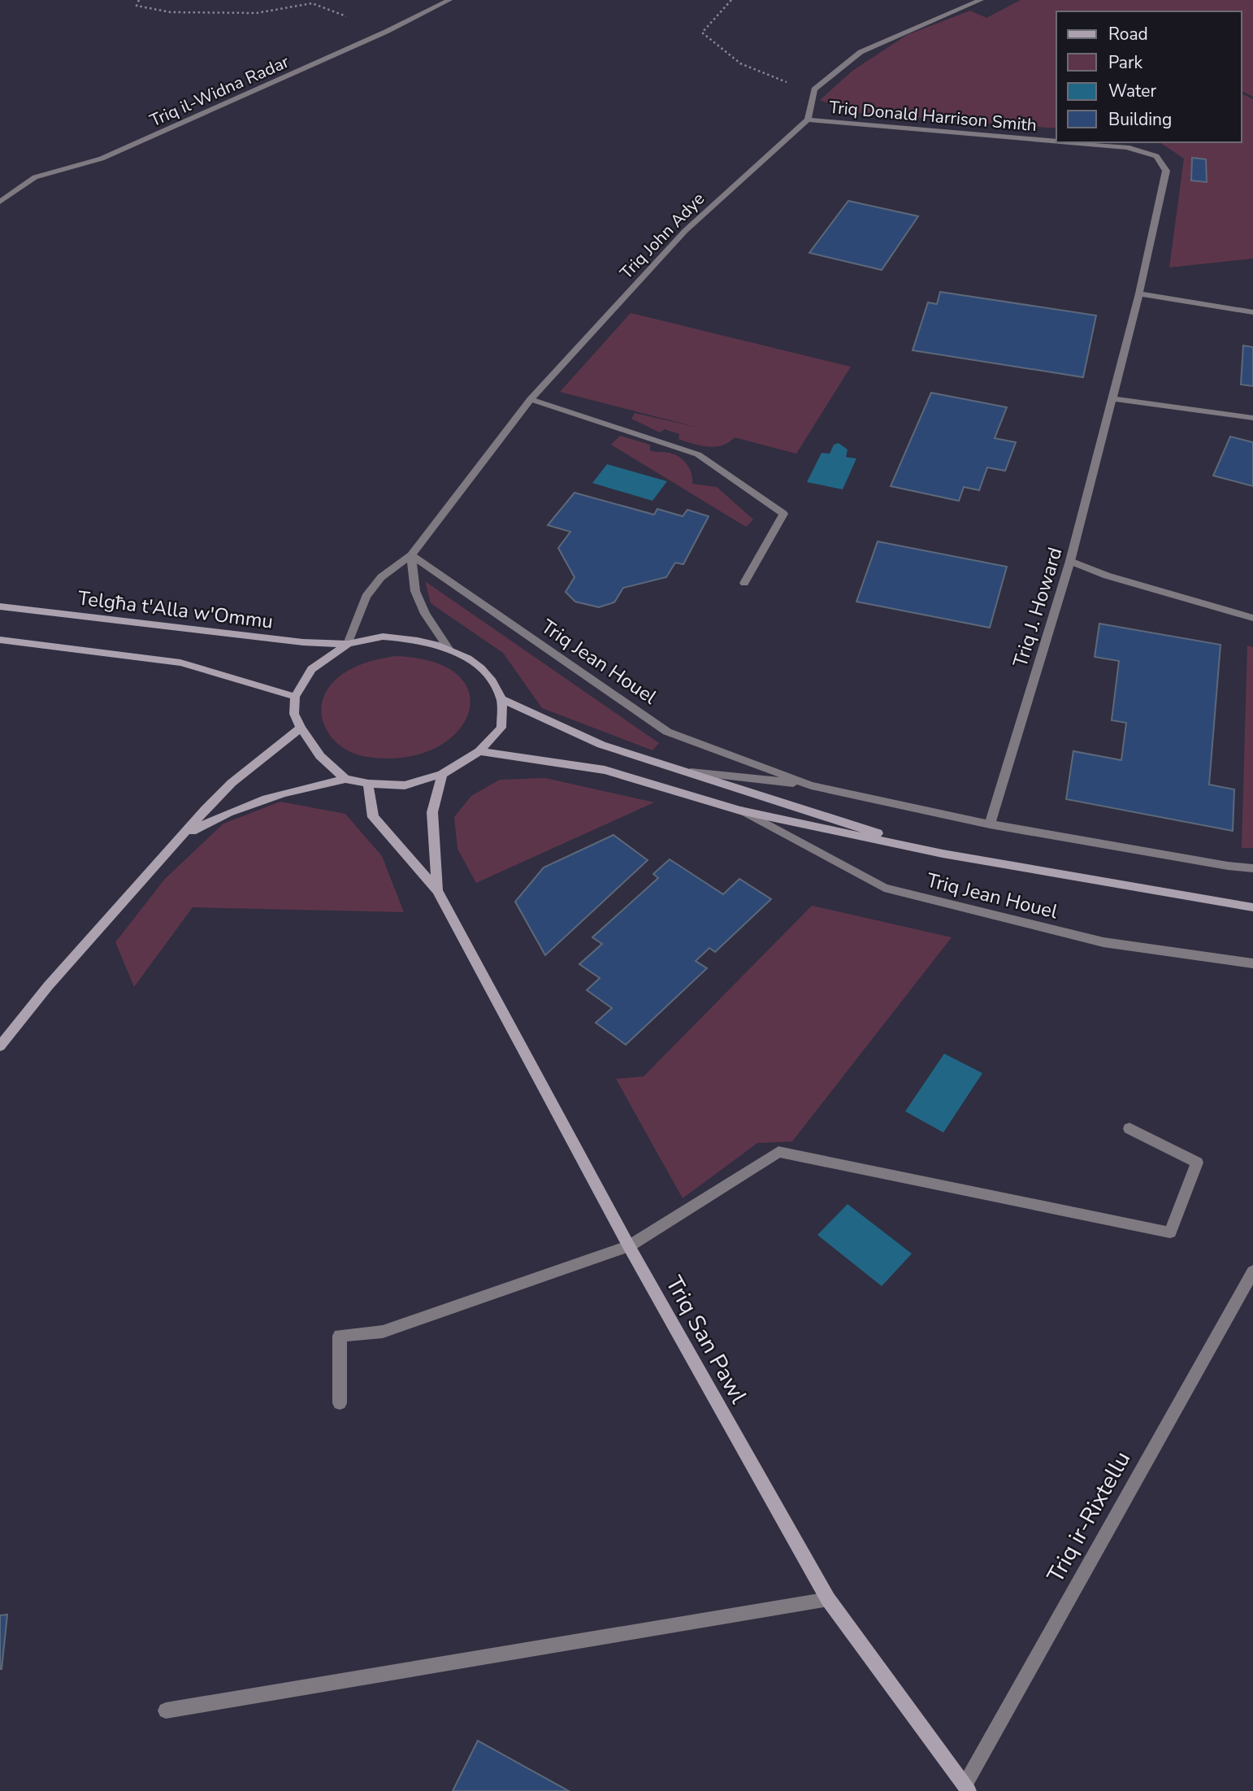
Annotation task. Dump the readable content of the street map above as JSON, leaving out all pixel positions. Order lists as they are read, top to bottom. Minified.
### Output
{"streets":{"main road":["Telgħa t'Alla w'Ommu","Triq Jean Houel","Triq San Pawl"],"street":["Triq il-Widna Radar","Triq Donald Harrison Smith","Triq John Adye","Triq J. Howard","Triq ir-Rixtellu"]},"crossings":[["Triq Donald Harrison Smith","Triq John Adye"],["Triq Donald Harrison Smith","Triq J. Howard"],["Triq John Adye","Telgħa t'Alla w'Ommu"],["Triq John Adye","Triq Jean Houel"],["Triq John Adye","Triq San Pawl"],["Triq J. Howard","Triq Jean Houel"],["Telgħa t'Alla w'Ommu","Triq Jean Houel"],["Telgħa t'Alla w'Ommu","Triq San Pawl"],["Triq Jean Houel","Triq San Pawl"],["Triq San Pawl","Triq ir-Rixtellu"]],"legend":["Road","Park","Water","Building"]}
